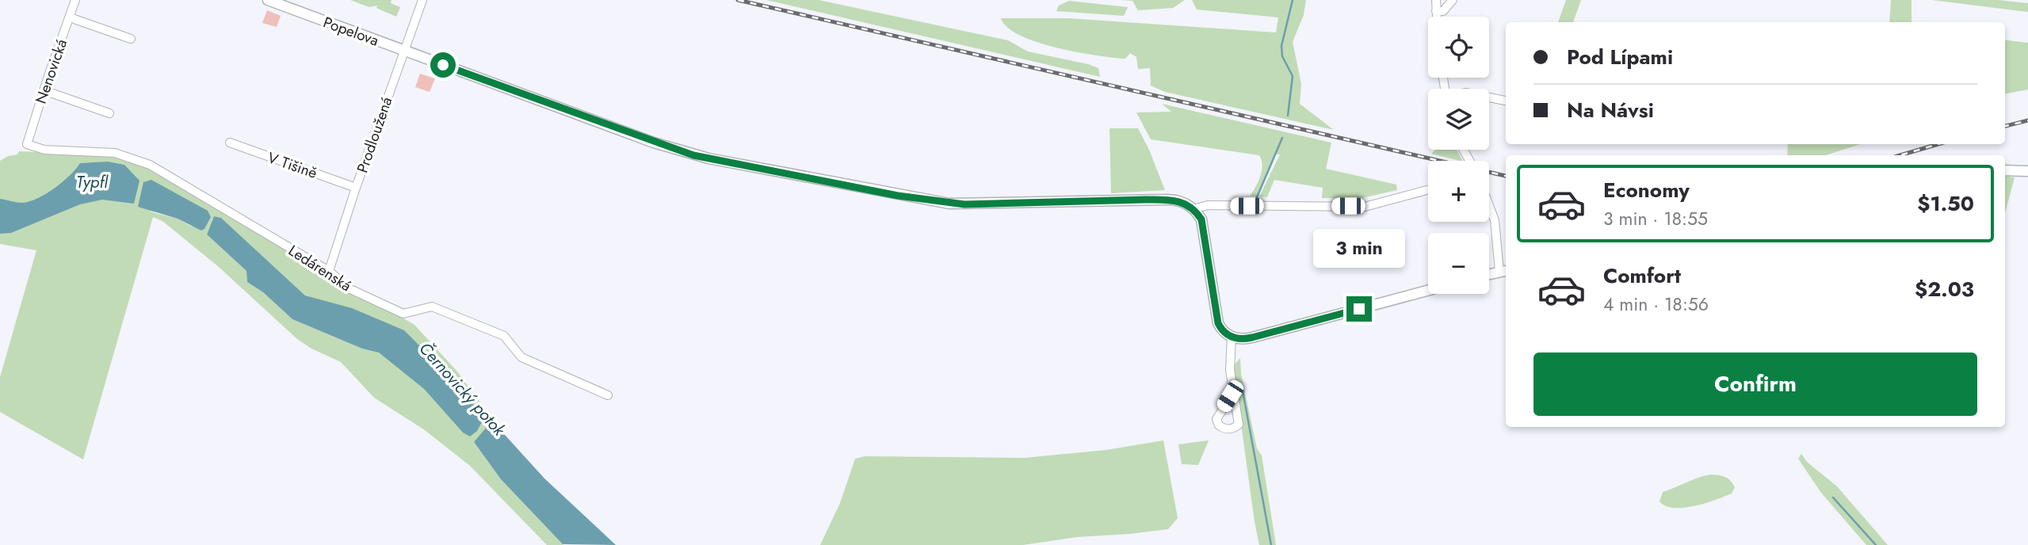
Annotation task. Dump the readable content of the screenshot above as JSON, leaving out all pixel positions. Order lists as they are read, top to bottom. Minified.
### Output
{"streets":{"street":["Popelova","Nenovická","Prodloužená","V Tišině","Ledárenská"]},"crossings":[["Popelova","Prodloužená"],["Nenovická","Ledárenská"],["Prodloužená","V Tišině"],["Prodloužená","Ledárenská"]],"water":["Typfl","Černovický potok"],"page":{"map_buttons":["+","−"],"banner":["Pod Lípami","Na Návsi"],"list":[{"name":"Economy","note":"3 min · 18:55","value":"$1.50"},{"name":"Comfort","note":"4 min · 18:56","value":"$2.03"}],"bubble":"3 min","buttons":"Confirm"}}
